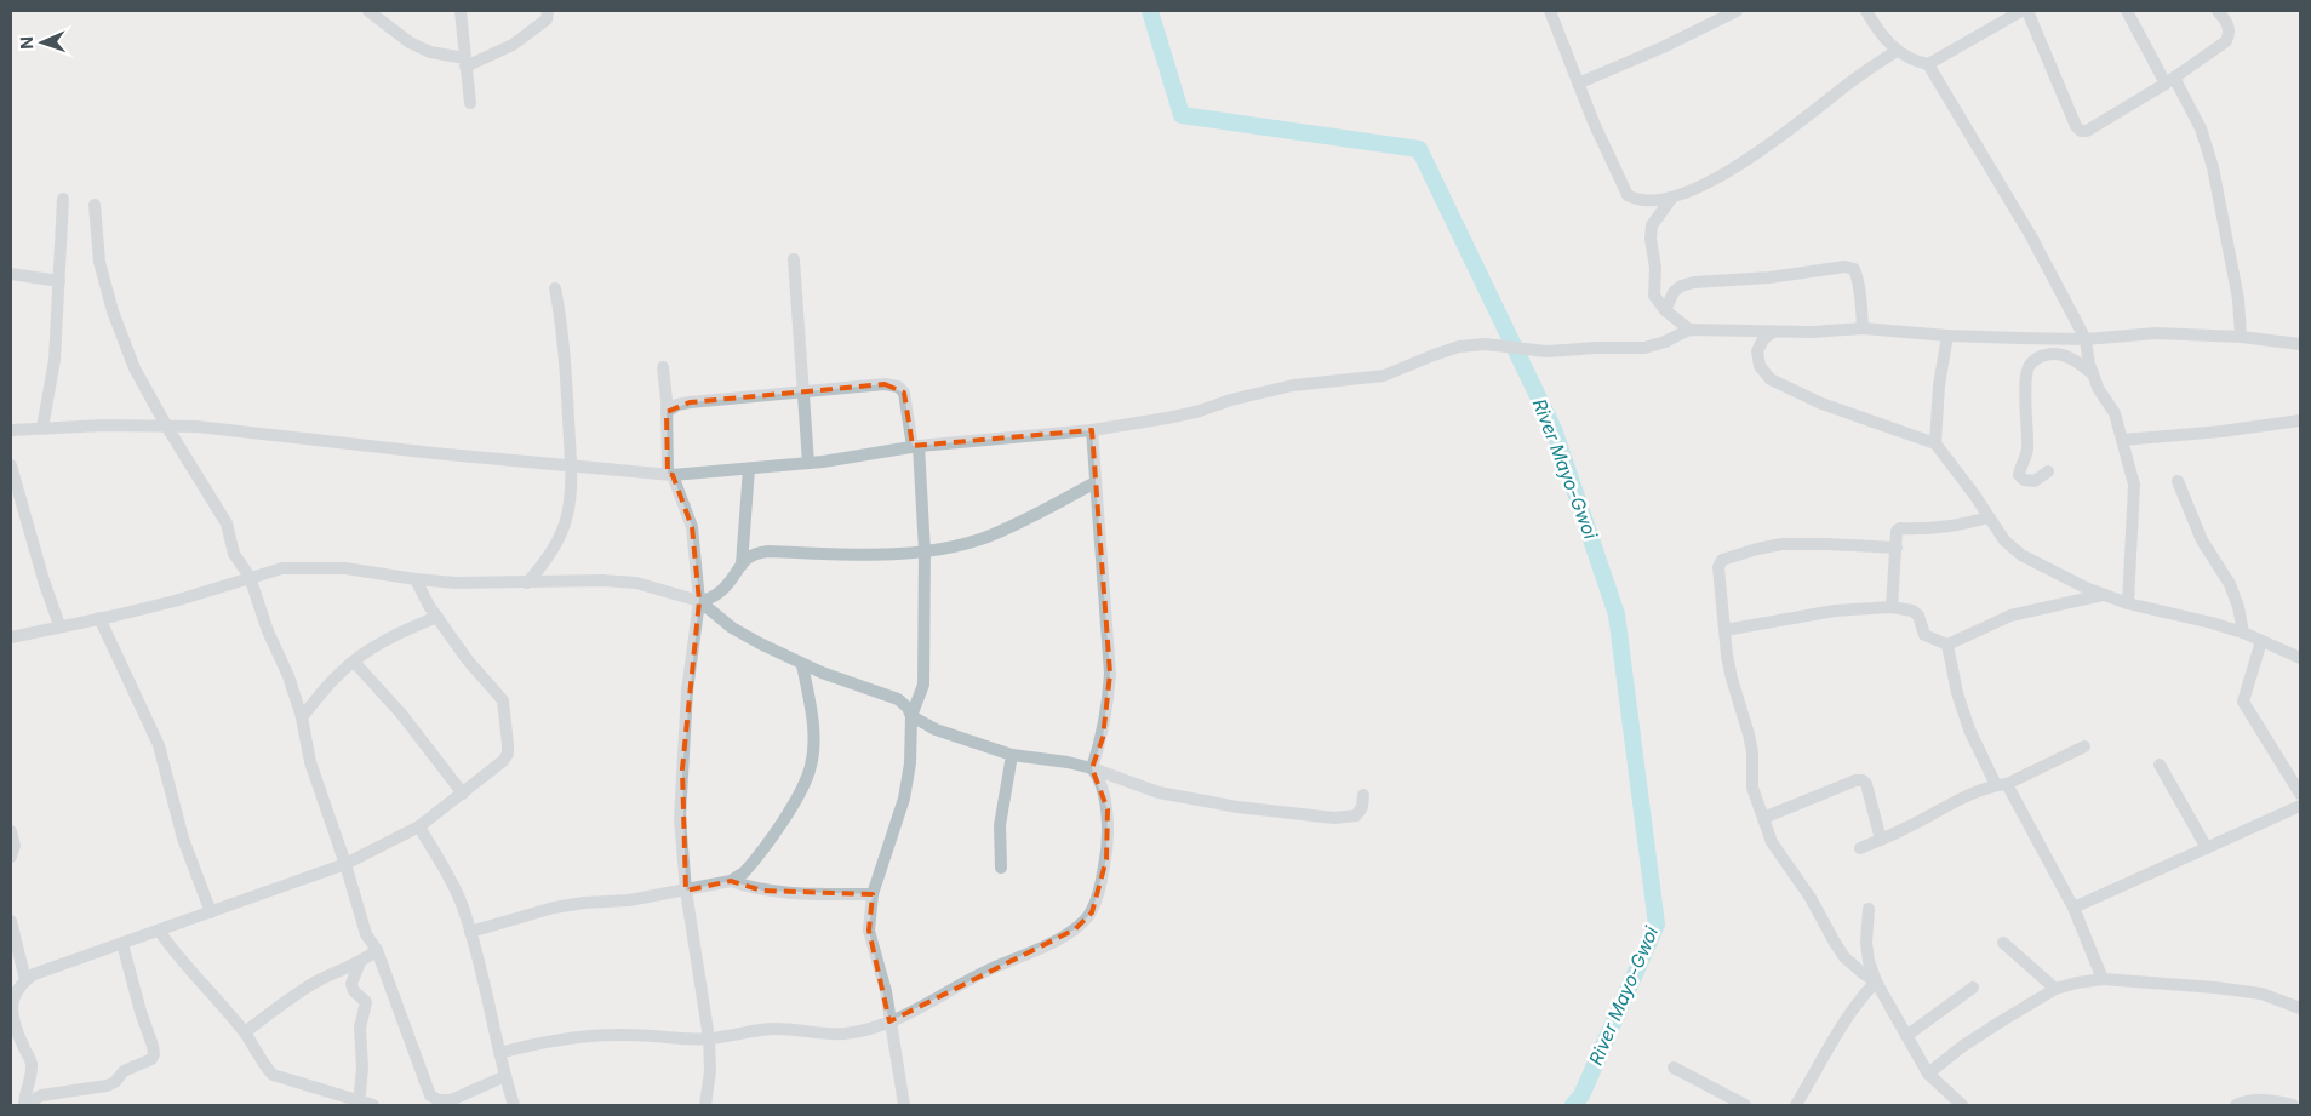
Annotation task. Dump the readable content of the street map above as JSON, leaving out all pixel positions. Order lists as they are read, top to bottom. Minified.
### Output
{"water":["River Mayo-Gwoi"],"north":"left"}
